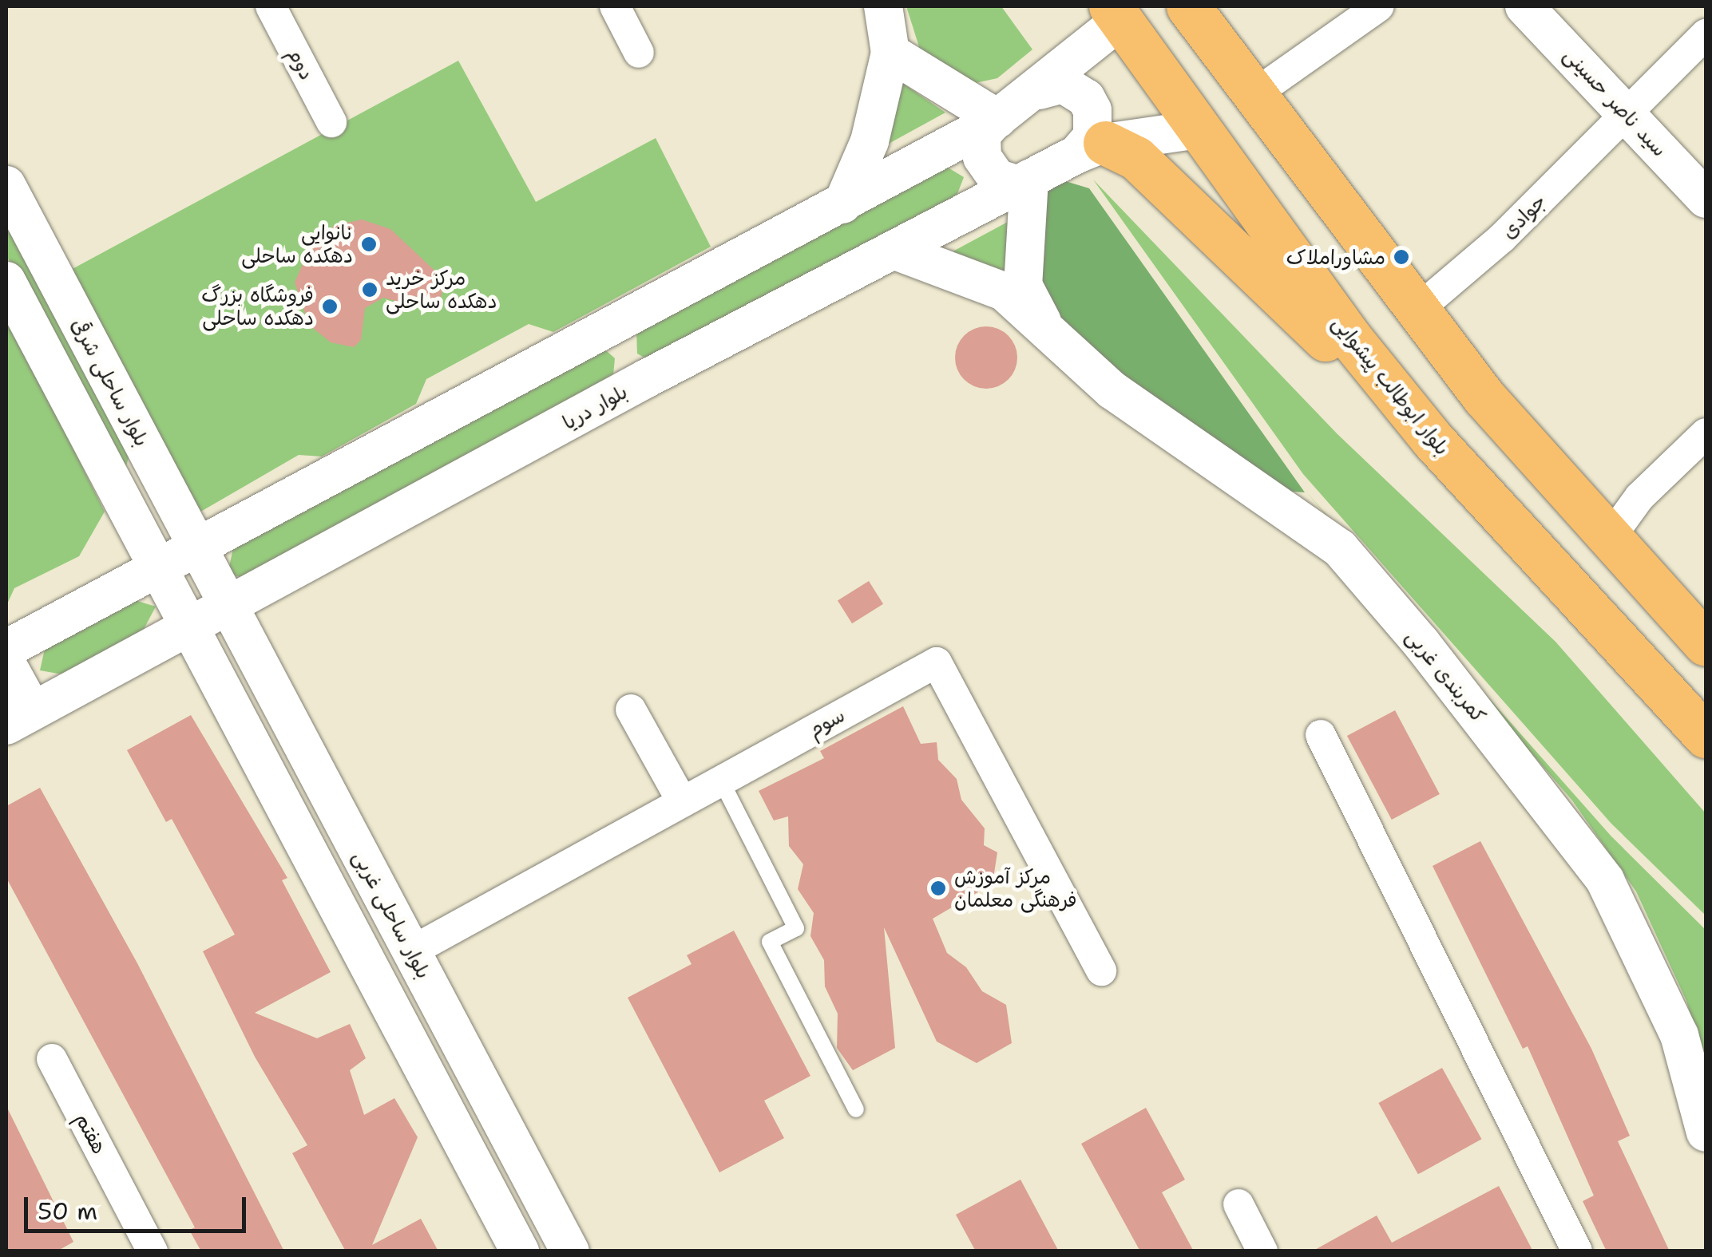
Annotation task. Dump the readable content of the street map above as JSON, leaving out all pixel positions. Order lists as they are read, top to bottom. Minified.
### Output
{"streets":{"highway":["بلوار ابوطالب پیشوایی"],"street":["دوم","سید ناصر حسینی","جوادی","بلوار ساحلی شرقی","بلوار دریا","کمربندی غربی","سوم","بلوار ساحلی غربی","هفتم"]},"crossings":[["سید ناصر حسینی","جوادی"],["بلوار ساحلی شرقی","بلوار دریا"],["بلوار ساحلی شرقی","بلوار ساحلی غربی"],["بلوار ابوطالب پیشوایی","بلوار دریا"],["بلوار دریا","کمربندی غربی"],["بلوار دریا","بلوار ساحلی غربی"],["سوم","بلوار ساحلی غربی"]],"places":["نانوایی دهکده ساحلی","مشاوراملاک","مرکز خرید دهکده ساحلی","فروشگاه بزرگ دهکده ساحلی","مرکز آموزش فرهنگی معلمان"],"scale_bar":"50 m"}
